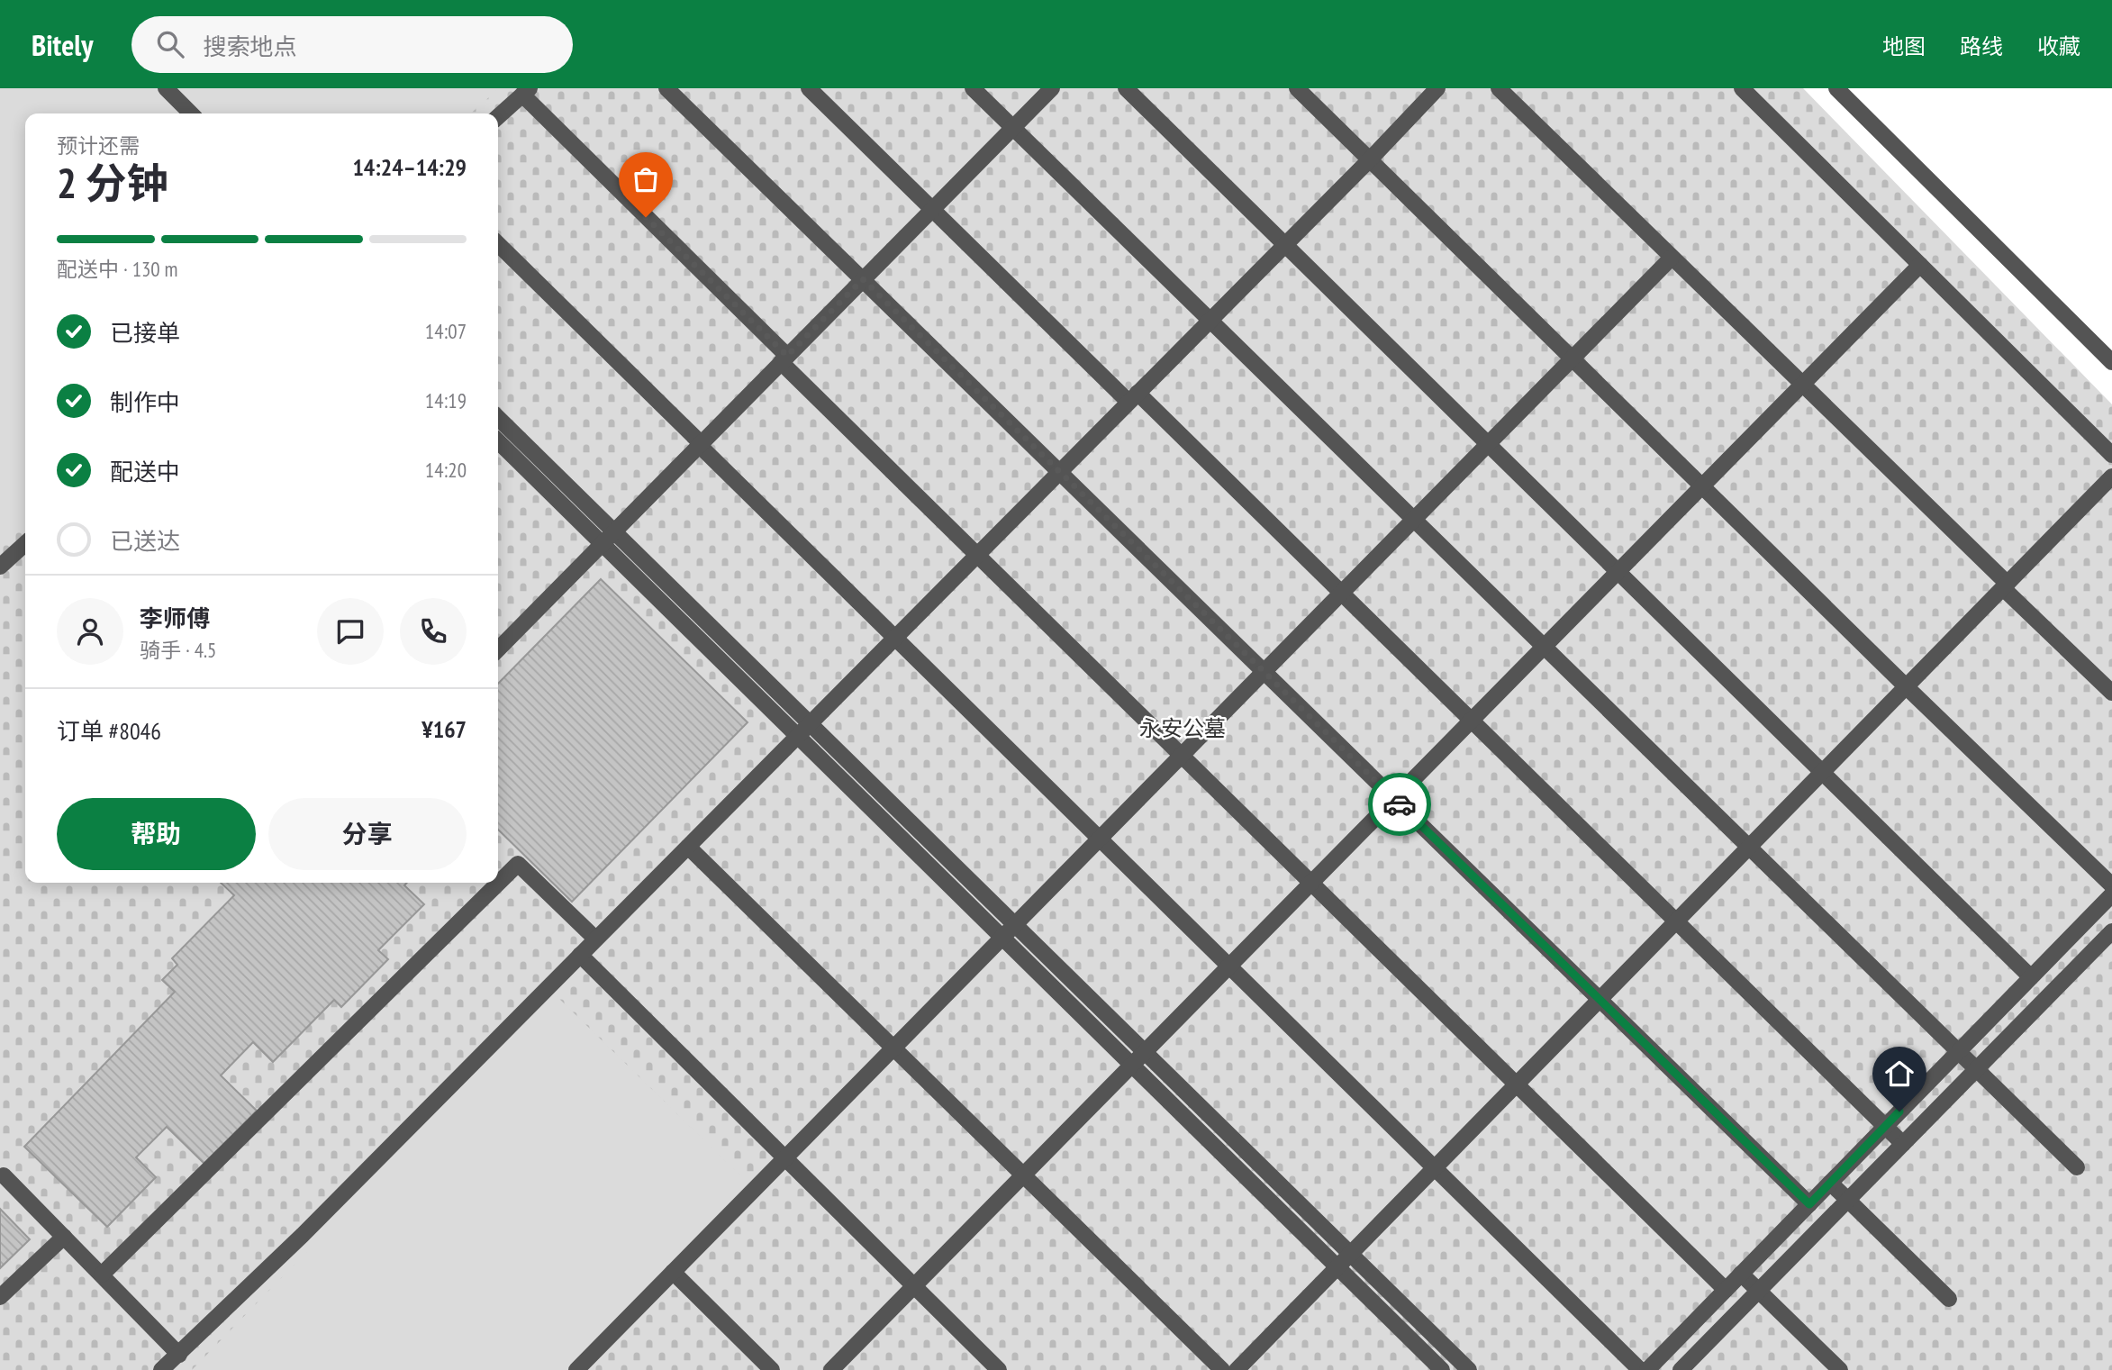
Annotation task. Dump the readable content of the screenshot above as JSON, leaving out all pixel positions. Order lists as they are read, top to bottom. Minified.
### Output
{"parks":["永安公墓"],"page":{"header":"Bitely","search":"搜索地点","nav":["地图","路线","收藏"],"heading":["2 分钟","预计还需","14:24–14:29"],"panel":["李师傅","骑手 · 4.5","订单 #8046","¥167"],"bar":"配送中 · 130 m","list":[["已接单","14:07"],["制作中","14:19"],["配送中","14:20"],"已送达"],"buttons":["帮助","分享"]}}
